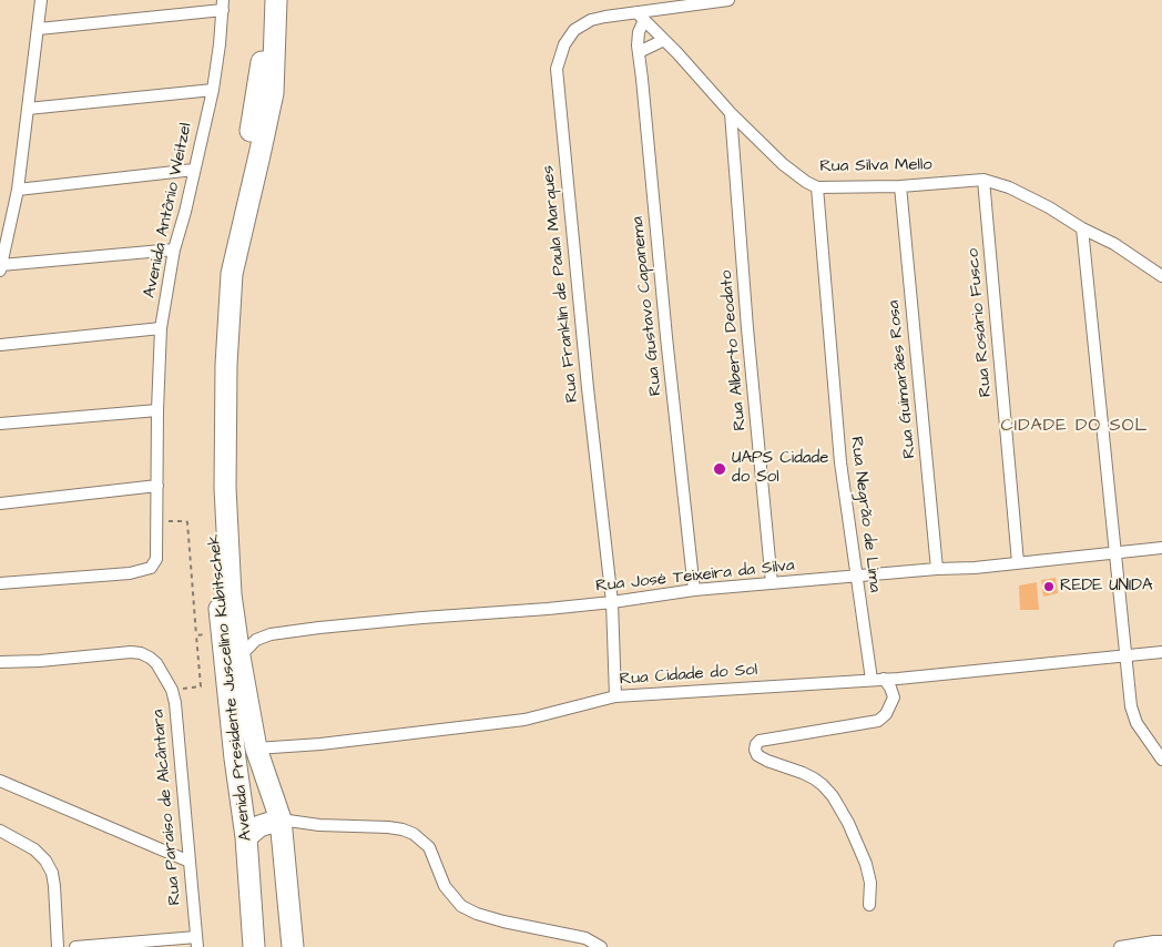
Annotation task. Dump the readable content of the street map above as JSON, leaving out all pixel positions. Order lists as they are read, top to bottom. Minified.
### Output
{"streets":{"highway":["Avenida Presidente Juscelino Kubitschek"],"street":["Rua Silva Mello","Avenida Antônio Weitzel","Rua Franklin de Paula Marques","Rua Gustavo Capanema","Rua Rosário Fusco","Rua Alberto Deodato","Rua Guimarães Rosa","Rua Negrão de Lima","Rua José Teixeira da Silva","Rua Cidade do Sol","Rua Paraíso de Alcântara"]},"crossings":[["Rua Silva Mello","Rua Franklin de Paula Marques"],["Rua Silva Mello","Rua Gustavo Capanema"],["Rua Silva Mello","Rua Rosário Fusco"],["Rua Silva Mello","Rua Alberto Deodato"],["Rua Silva Mello","Rua Guimarães Rosa"],["Rua Silva Mello","Rua Negrão de Lima"],["Rua Franklin de Paula Marques","Rua Gustavo Capanema"],["Rua Franklin de Paula Marques","Rua José Teixeira da Silva"],["Rua Franklin de Paula Marques","Rua Cidade do Sol"],["Rua Gustavo Capanema","Rua José Teixeira da Silva"],["Rua Rosário Fusco","Rua José Teixeira da Silva"],["Rua Alberto Deodato","Rua José Teixeira da Silva"],["Rua Guimarães Rosa","Rua José Teixeira da Silva"],["Rua Negrão de Lima","Rua José Teixeira da Silva"],["Rua Negrão de Lima","Rua Cidade do Sol"],["Rua José Teixeira da Silva","Avenida Presidente Juscelino Kubitschek"],["Rua Cidade do Sol","Avenida Presidente Juscelino Kubitschek"]],"districts":["CIDADE DO SOL"],"places":["UAPS Cidade do Sol","REDE UNIDA"]}
